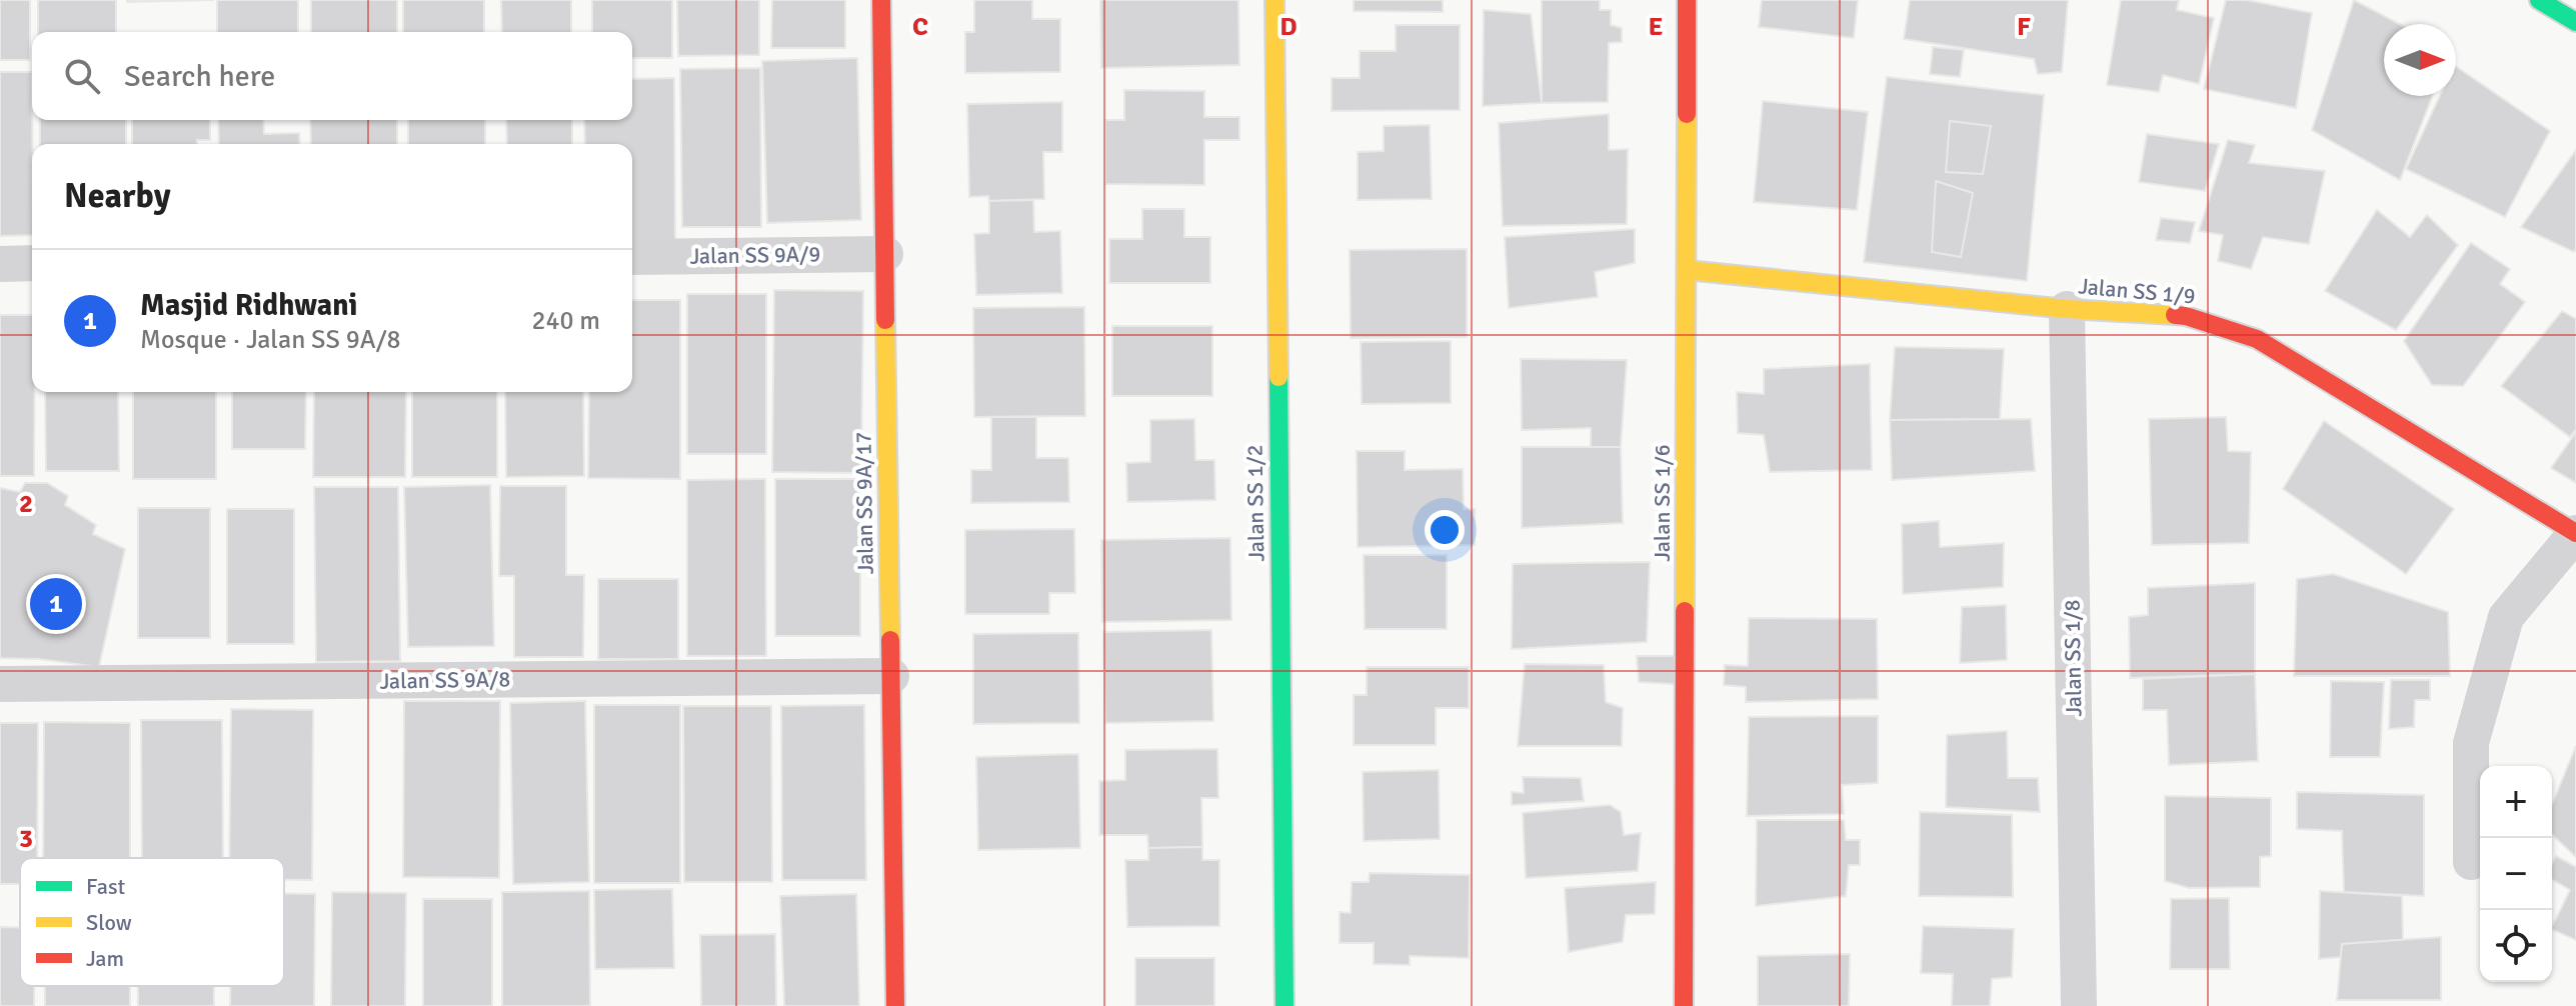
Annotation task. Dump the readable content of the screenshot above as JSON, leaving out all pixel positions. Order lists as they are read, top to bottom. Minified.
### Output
{"streets":{"street":["Jalan SS 9A/9","Jalan SS 1/9","Jalan SS 9A/17","Jalan SS 1/2","Jalan SS 1/6","Jalan SS 1/8","Jalan SS 9A/8"]},"crossings":[["Jalan SS 9A/9","Jalan SS 9A/17"],["Jalan SS 1/9","Jalan SS 1/6"],["Jalan SS 1/9","Jalan SS 1/8"],["Jalan SS 9A/17","Jalan SS 9A/8"]],"legend":["Fast","Slow","Jam"],"north":"right","page":{"search":"Search here","heading":"Nearby","list":[{"mark":"1","name":"Masjid Ridhwani","note":"Mosque · Jalan SS 9A/8","value":"240 m"}],"pins":"1","map_buttons":["+","−"]},"grid":{"columns":["C","D","E","F"],"rows":["2","3"]}}
